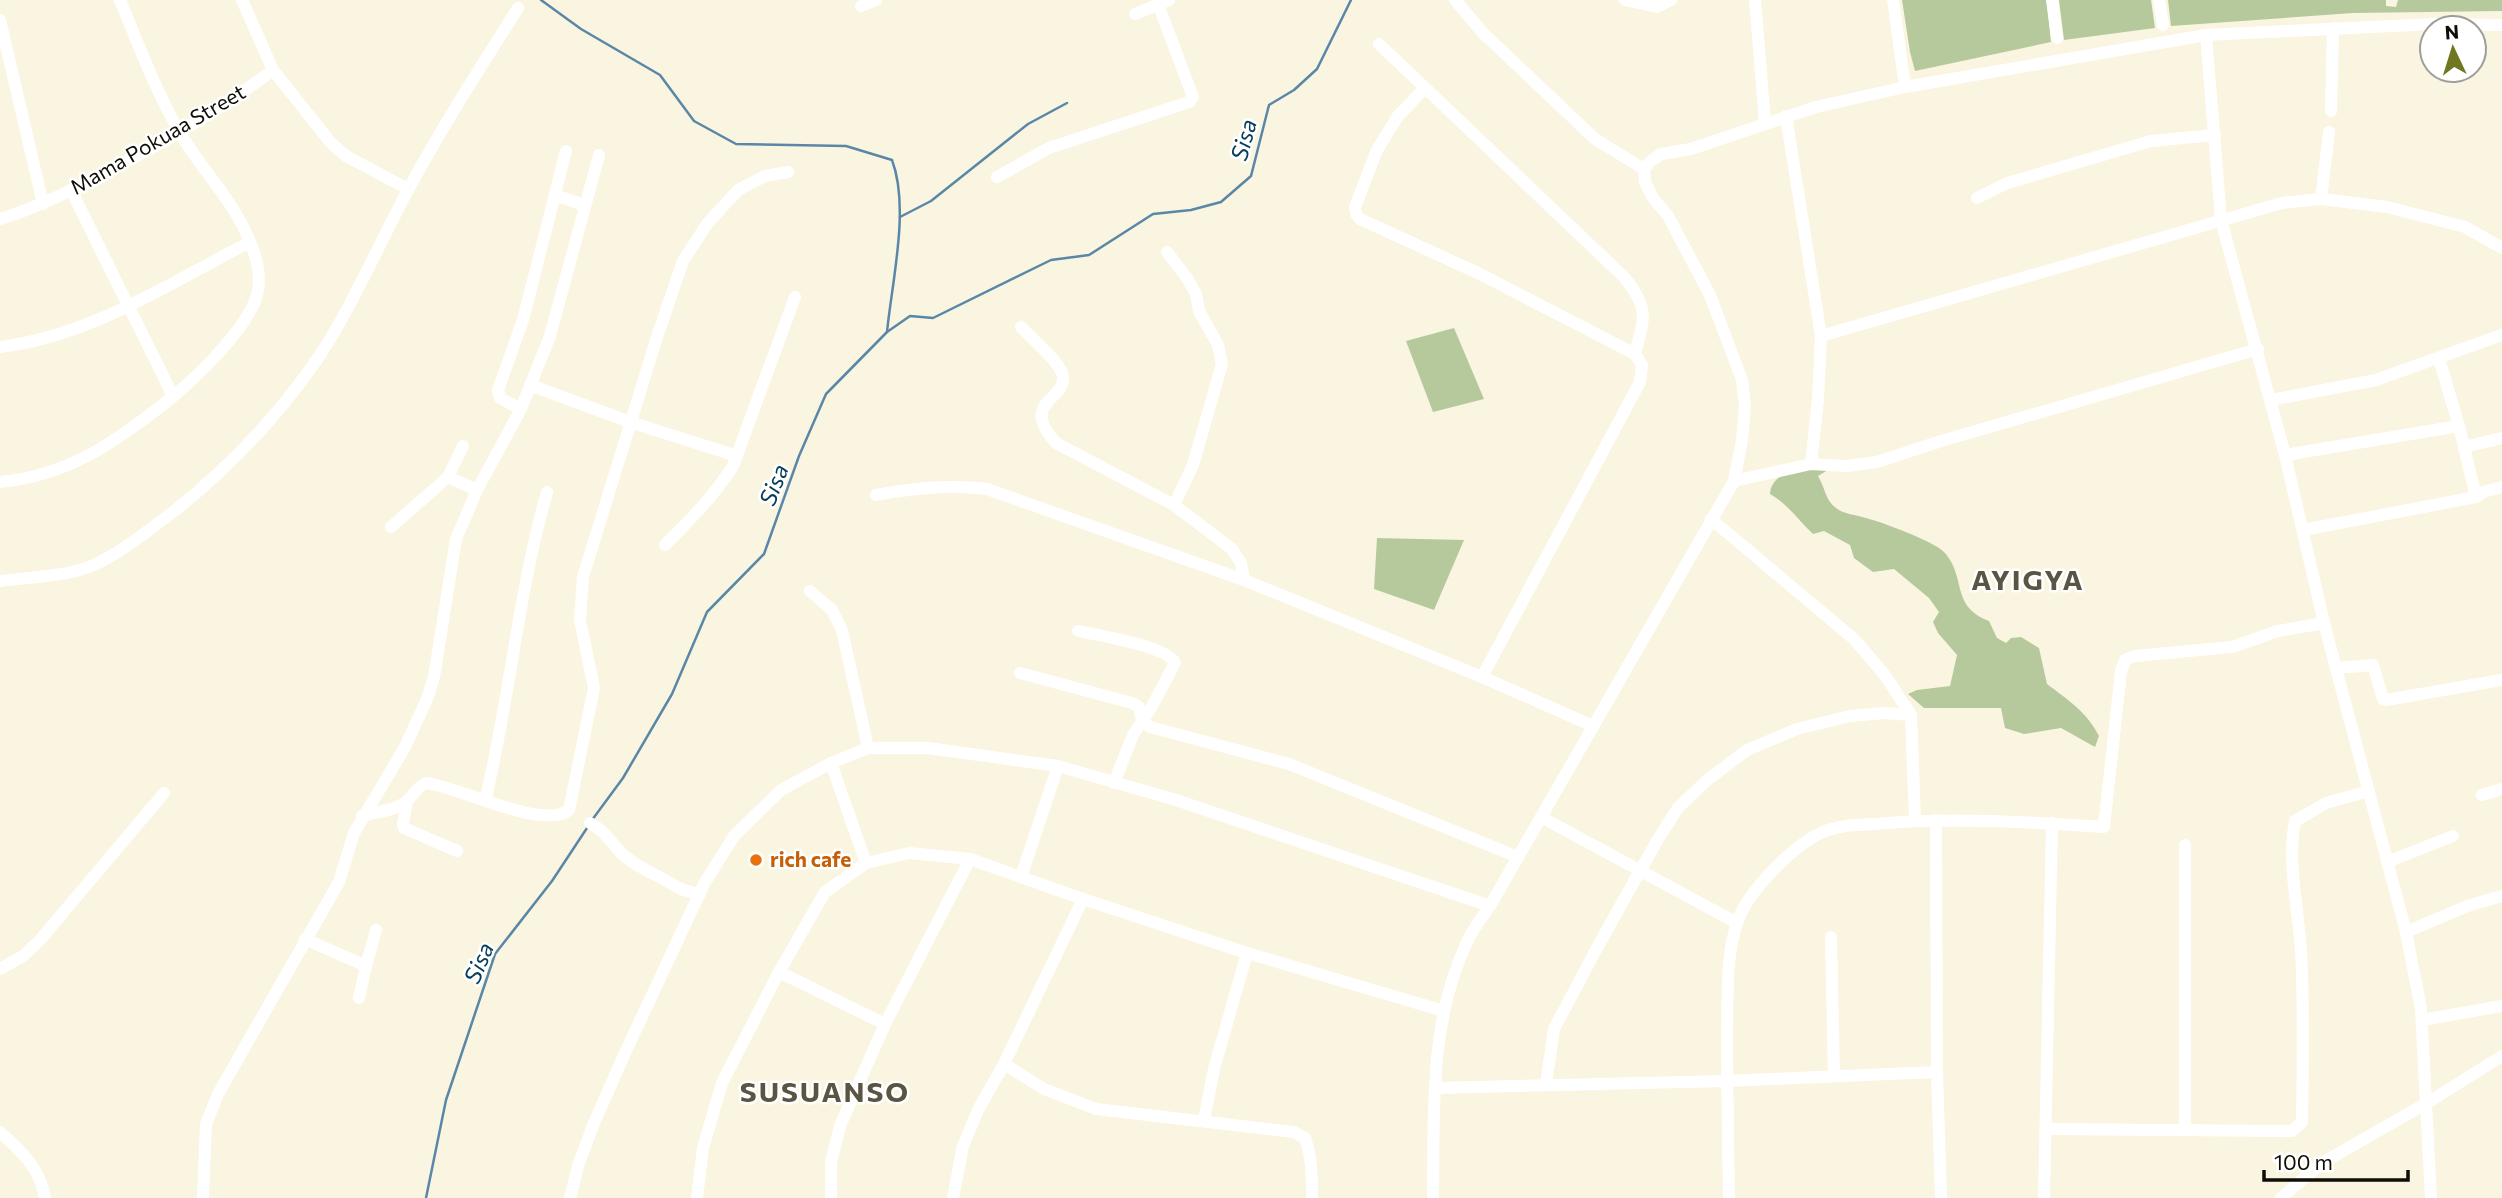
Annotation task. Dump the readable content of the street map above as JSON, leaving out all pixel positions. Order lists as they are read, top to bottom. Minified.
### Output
{"streets":{"street":["Mama Pokuaa Street"]},"districts":["AYIGYA","SUSUANSO"],"water":["Sisa"],"places":["rich cafe"],"scale_bar":"100 m","north":"top"}
